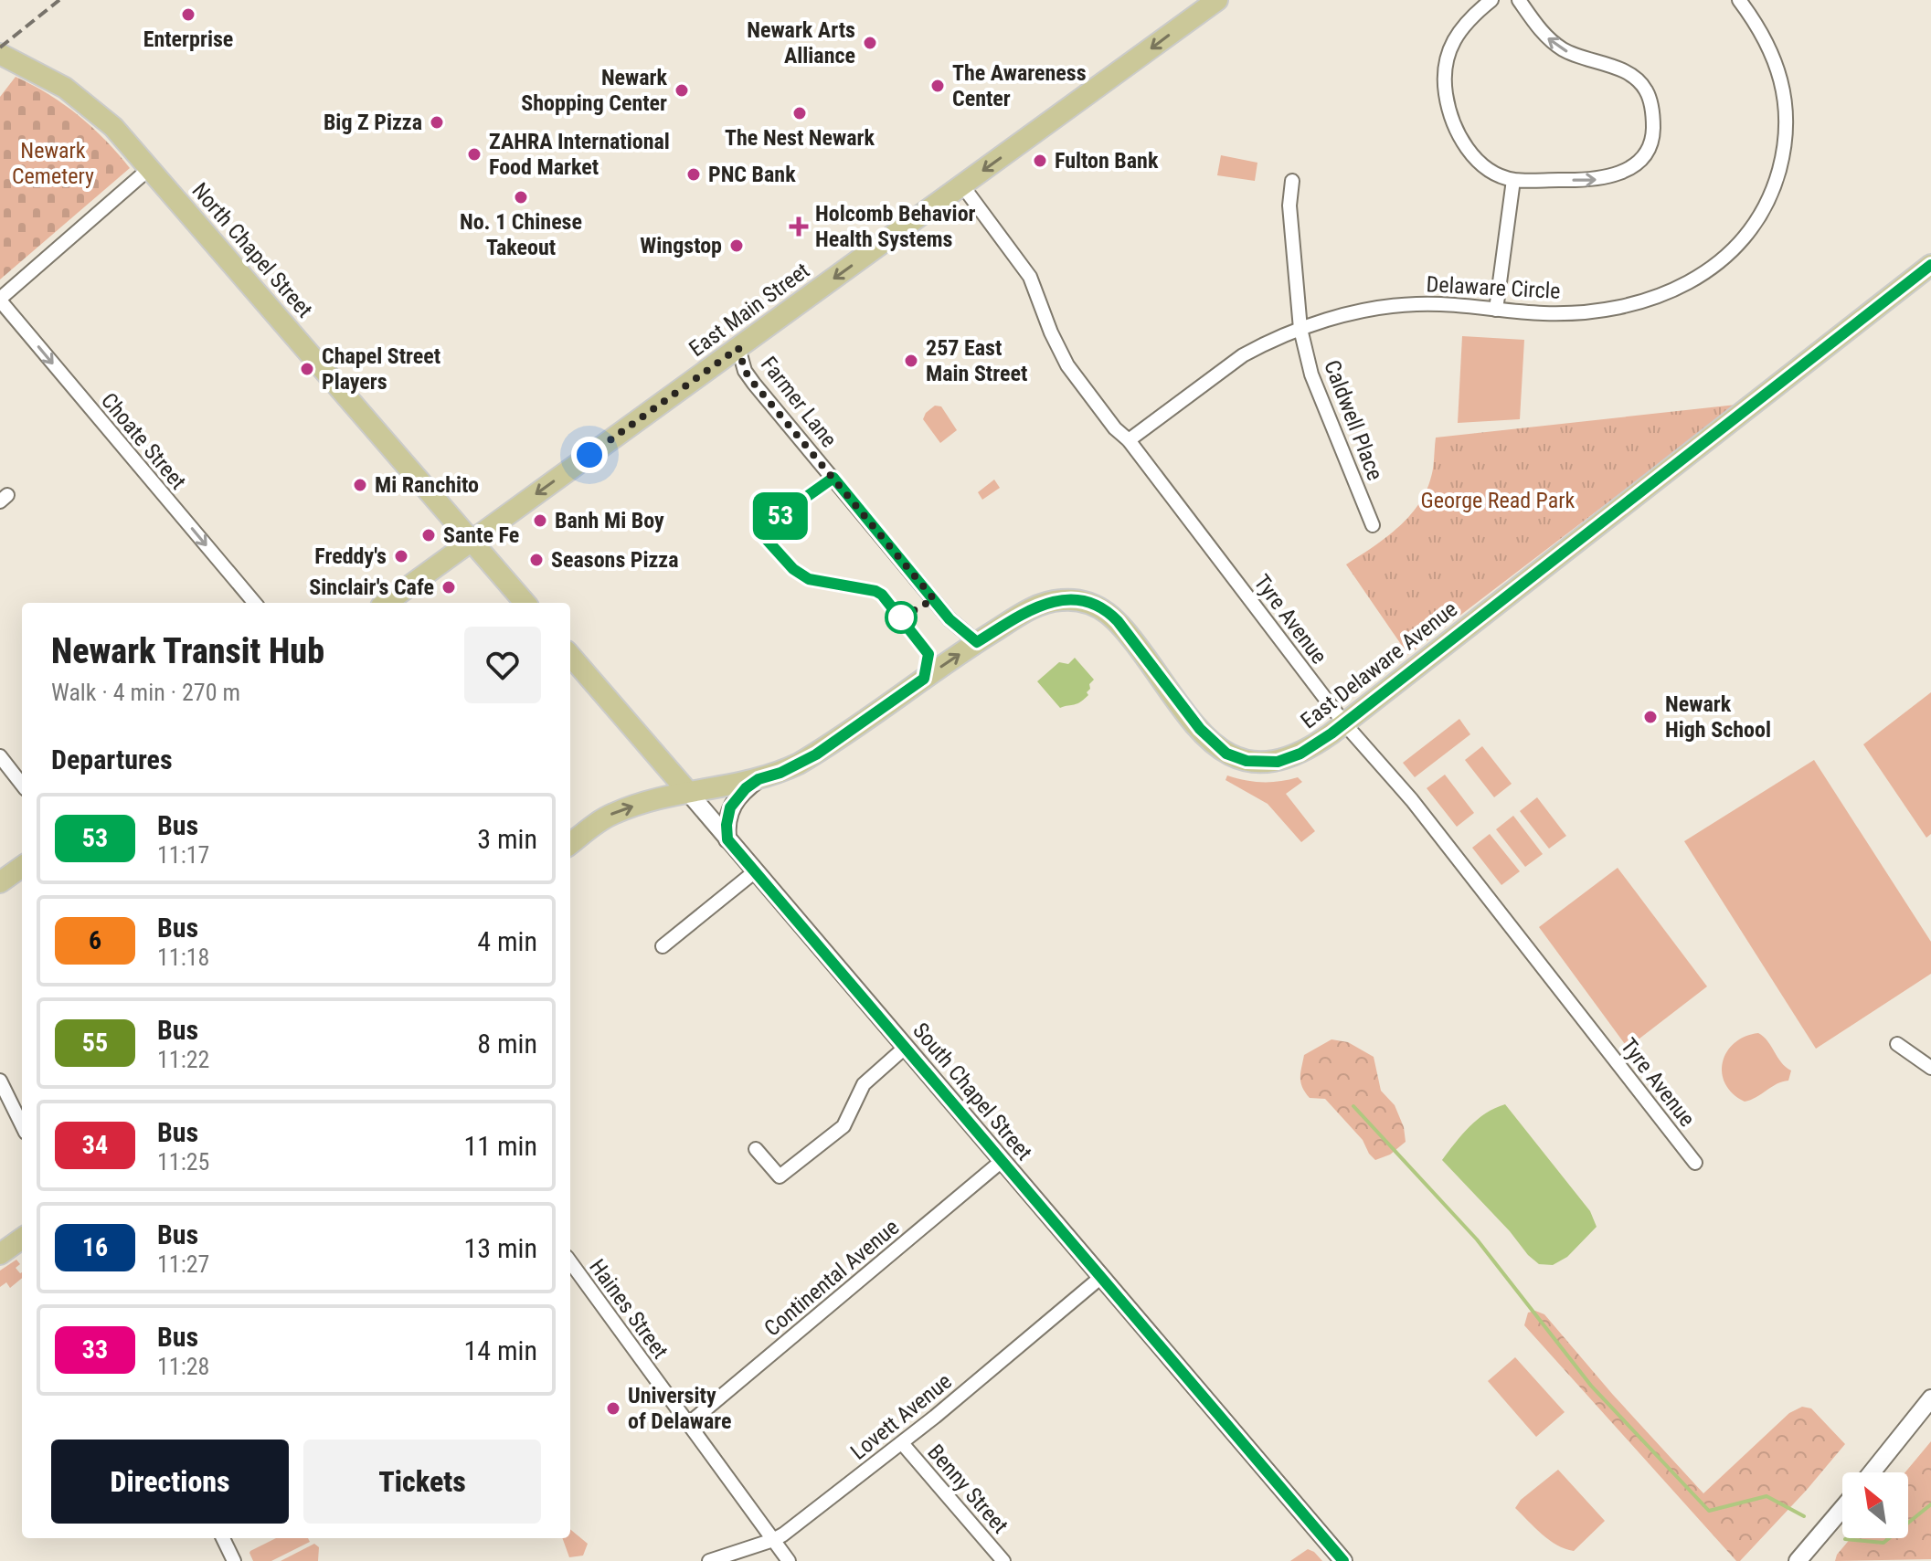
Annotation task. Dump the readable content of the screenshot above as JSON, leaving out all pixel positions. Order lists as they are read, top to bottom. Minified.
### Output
{"streets":{"main road":["North Chapel Street","East Main Street","East Delaware Avenue","South Chapel Street"],"street":["Delaware Circle","Farmer Lane","Caldwell Place","Choate Street","Tyre Avenue","Continental Avenue","Haines Street","Lovett Avenue","Benny Street"]},"crossings":[["North Chapel Street","East Main Street"],["Delaware Circle","Caldwell Place"],["Delaware Circle","Tyre Avenue"],["East Main Street","Farmer Lane"],["East Main Street","Tyre Avenue"],["Farmer Lane","East Delaware Avenue"],["Tyre Avenue","East Delaware Avenue"],["East Delaware Avenue","South Chapel Street"],["South Chapel Street","Continental Avenue"],["South Chapel Street","Lovett Avenue"],["Continental Avenue","Haines Street"],["Haines Street","Lovett Avenue"],["Lovett Avenue","Benny Street"]],"one_way":["East Main Street","Choate Street"],"parks":["Newark Cemetery","George Read Park"],"places":{"other":["Enterprise","Newark Arts Alliance","The Awareness Center","Newark Shopping Center","The Nest Newark","Big Z Pizza","ZAHRA International Food Market","Fulton Bank","PNC Bank","No. 1 Chinese Takeout","Wingstop","257 East Main Street","Chapel Street Players","Mi Ranchito","Banh Mi Boy","Sante Fe","Freddy's","Seasons Pizza","Sinclair's Cafe","Newark High School","University of Delaware"],"health":["Holcomb Behavior Health Systems"]},"lines":["bus line 53"],"north":"top left","page":{"on_map":"53","heading":[["Newark Transit Hub","Walk · 4 min · 270 m"],"Departures"],"list":[{"mark":"53","name":"Bus","note":"11:17","value":"3 min"},{"mark":"6","name":"Bus","note":"11:18","value":"4 min"},{"mark":"55","name":"Bus","note":"11:22","value":"8 min"},{"mark":"34","name":"Bus","note":"11:25","value":"11 min"},{"mark":"16","name":"Bus","note":"11:27","value":"13 min"},{"mark":"33","name":"Bus","note":"11:28","value":"14 min"}],"buttons":["Directions","Tickets"]}}
